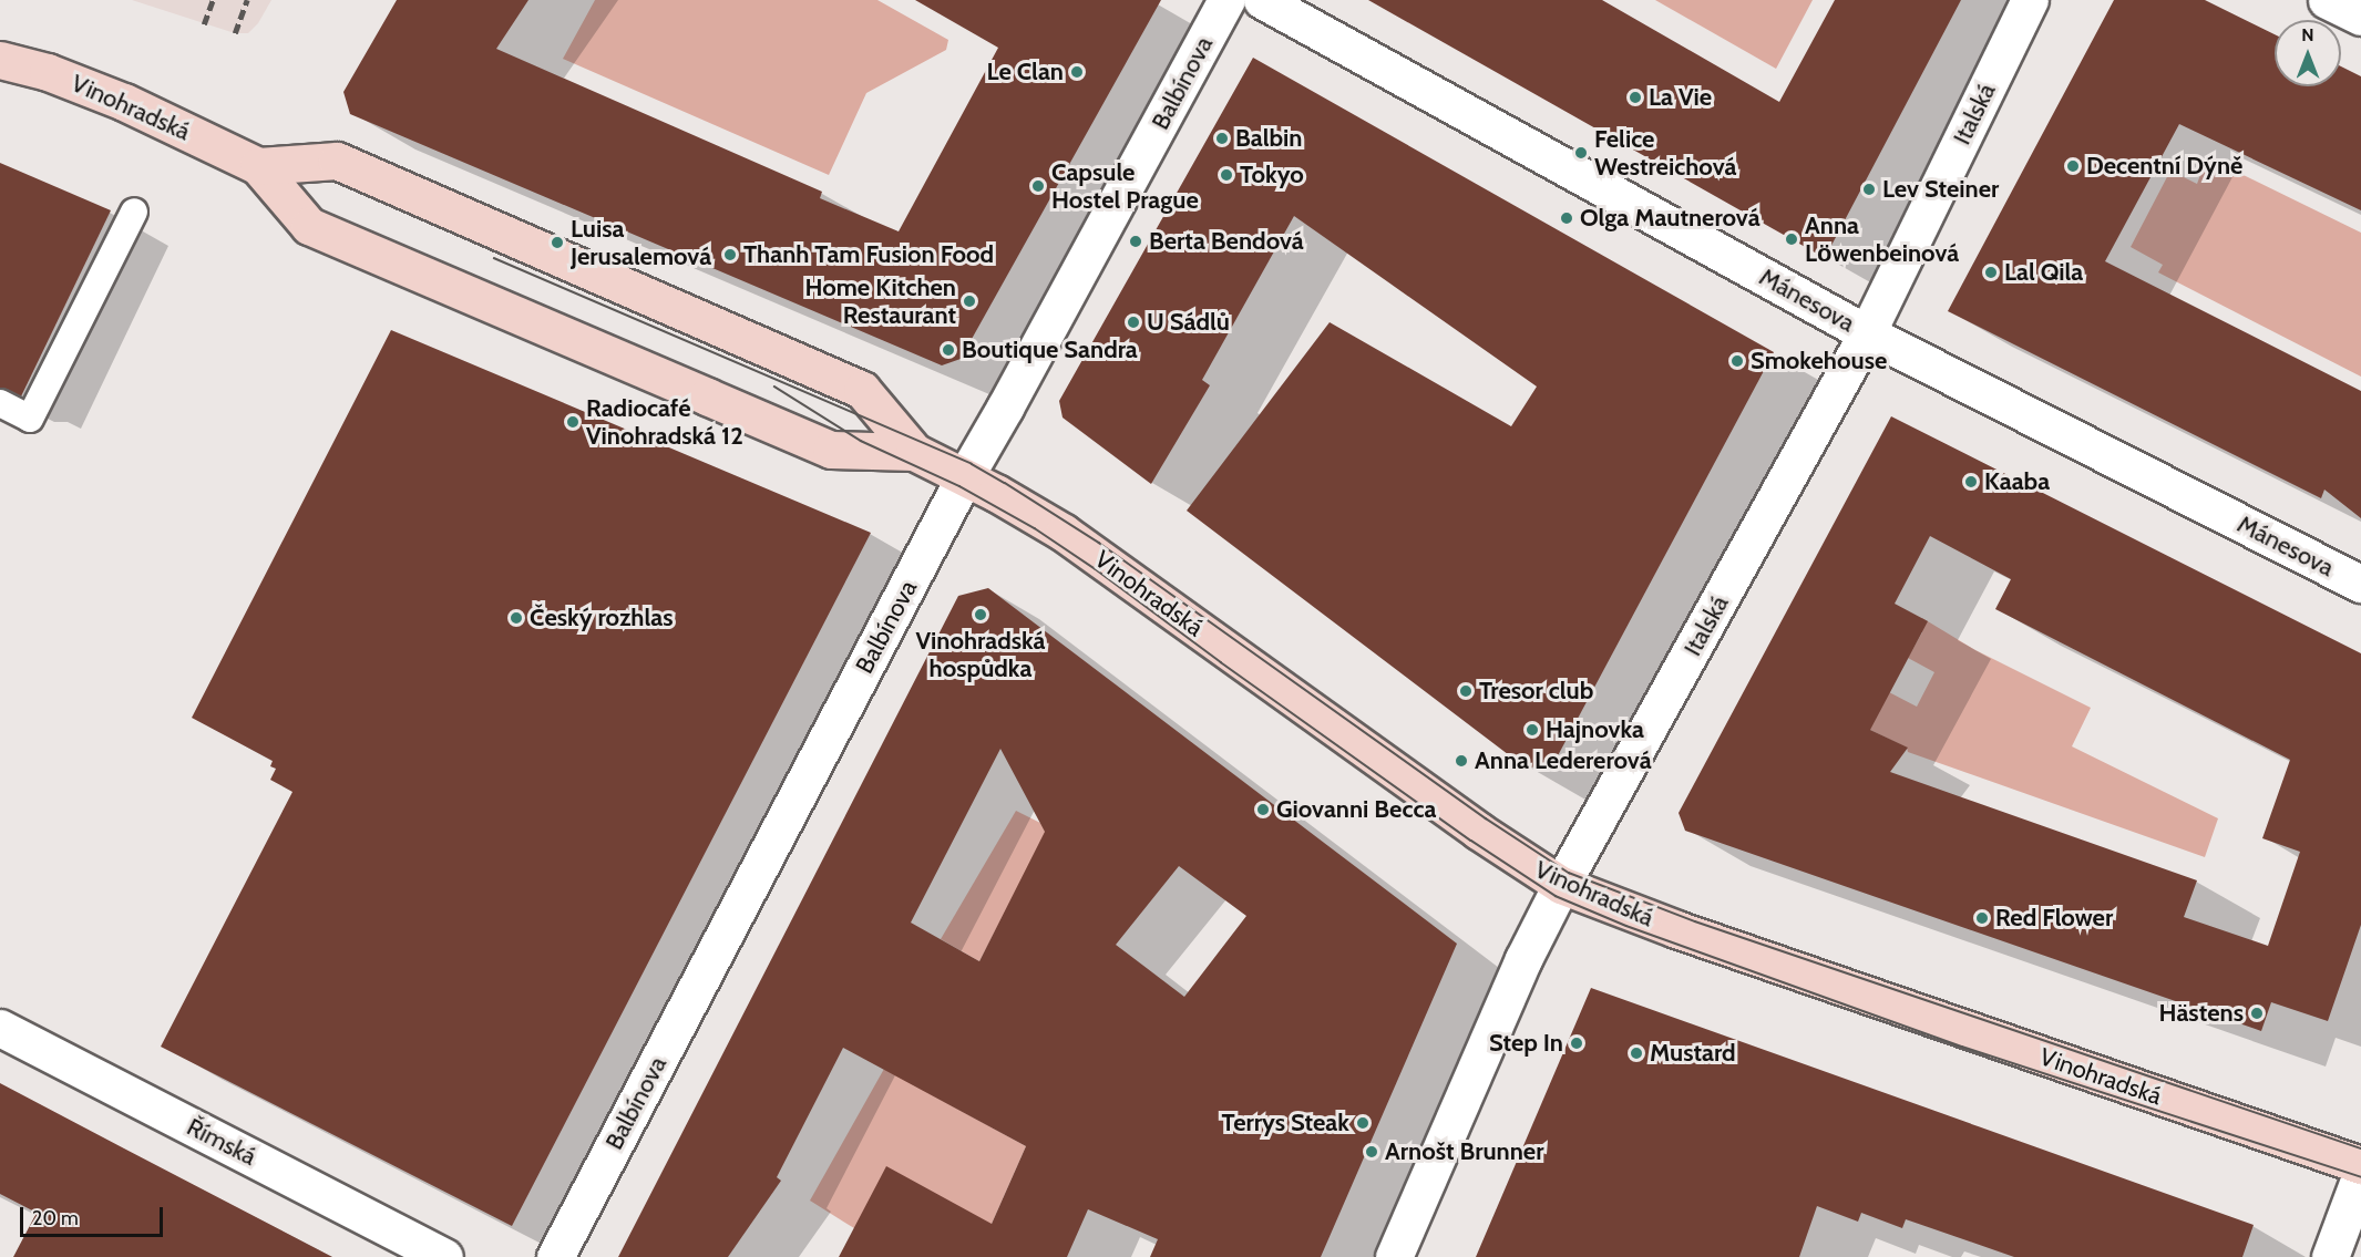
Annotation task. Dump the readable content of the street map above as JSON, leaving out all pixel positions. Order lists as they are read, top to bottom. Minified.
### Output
{"streets":{"main road":["Vinohradská"],"street":["Balbínova","Italská","Mánesova","Římská"]},"crossings":[["Balbínova","Vinohradská"],["Vinohradská","Italská"],["Italská","Mánesova"]],"places":["Le Clan","La Vie","Balbin","Felice Westreichová","Decentní Dýně","Tokyo","Capsule Hostel Prague","Lev Steiner","Olga Mautnerová","Anna Lӧwenbeinová","Berta Bendová","Luisa Jerusalemová","Thanh Tam Fusion Food","Lal Qila","Home Kitchen Restaurant","U Sádlů","Boutique Sandra","Smokehouse","Radiocafé Vinohradská 12","Kaaba","Vinohradská hospůdka","Český rozhlas","Tresor club","Hajnovka","Anna Ledererová","Giovanni Becca","Red Flower","Hästens","Step In","Mustard","Terrys Steak","Arnošt Brunner"],"scale_bar":"20 m","north":"top"}
